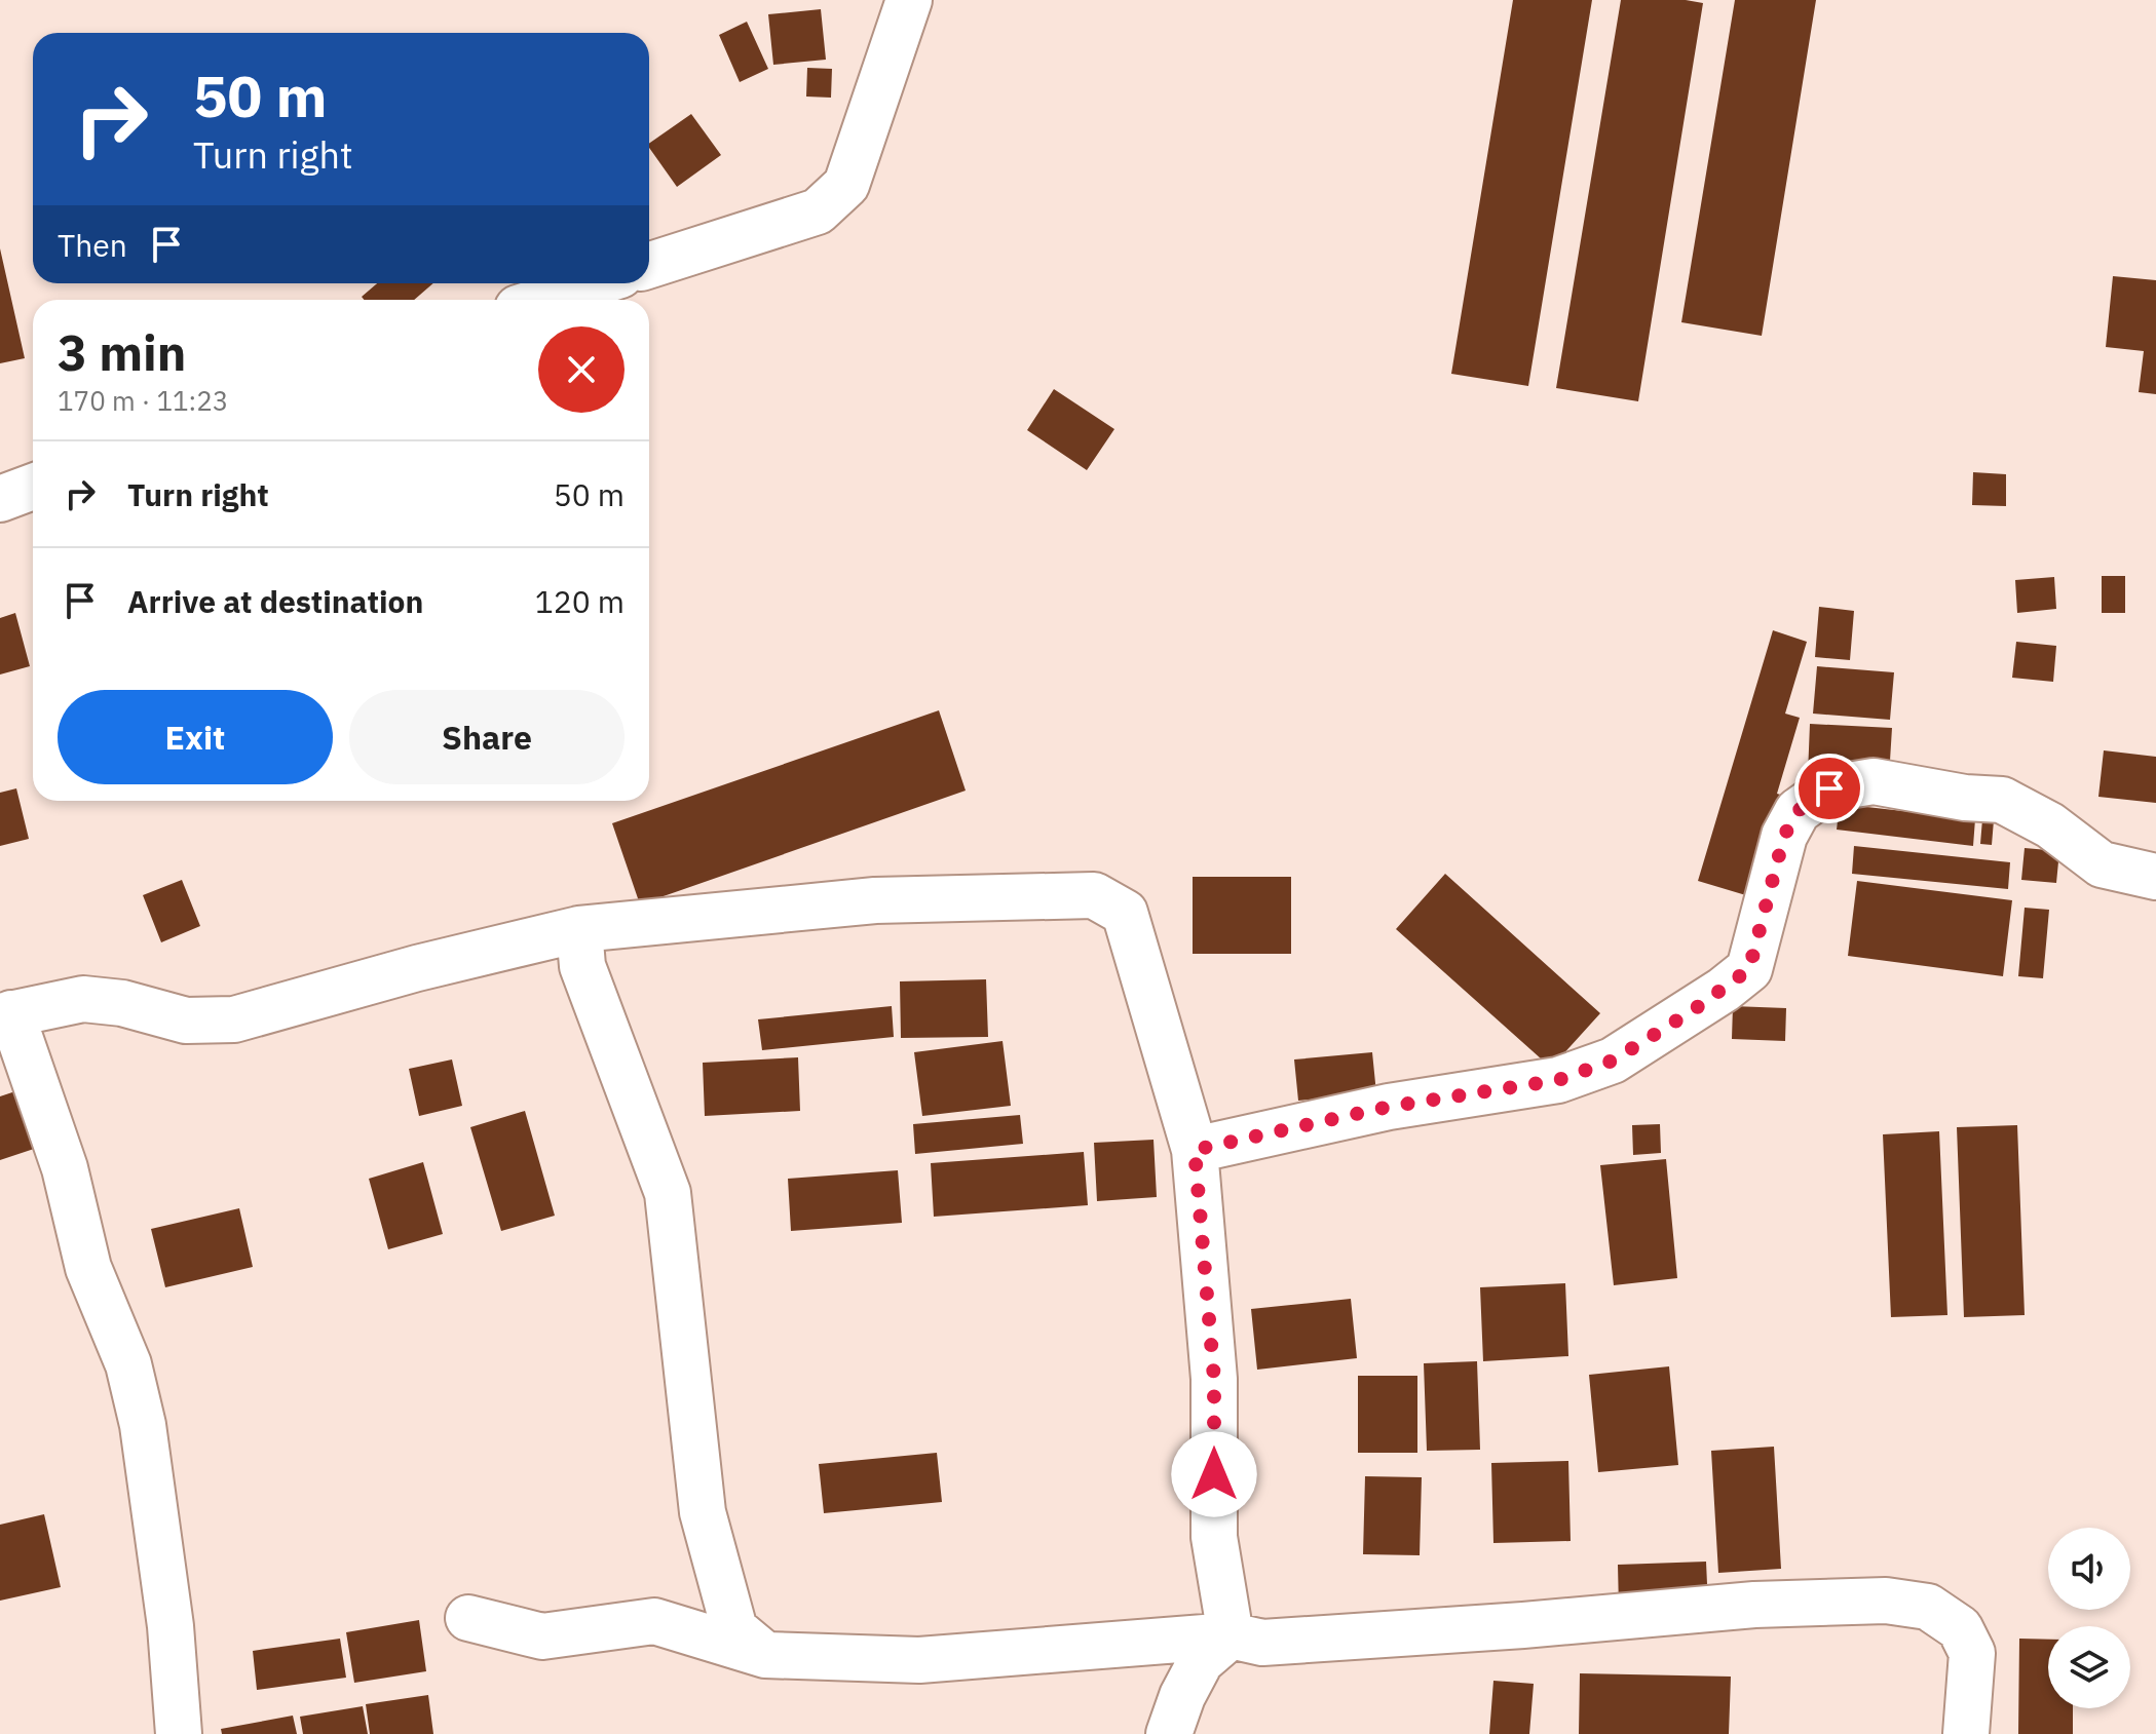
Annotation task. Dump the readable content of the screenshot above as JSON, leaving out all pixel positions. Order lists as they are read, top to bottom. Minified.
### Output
{"page":{"turn":["50 m","Turn right"],"then":"Then","heading":["3 min","170 m · 11:23"],"list":[{"name":"Turn right","value":"50 m"},{"name":"Arrive at destination","value":"120 m"}],"buttons":["Exit","Share"]}}
